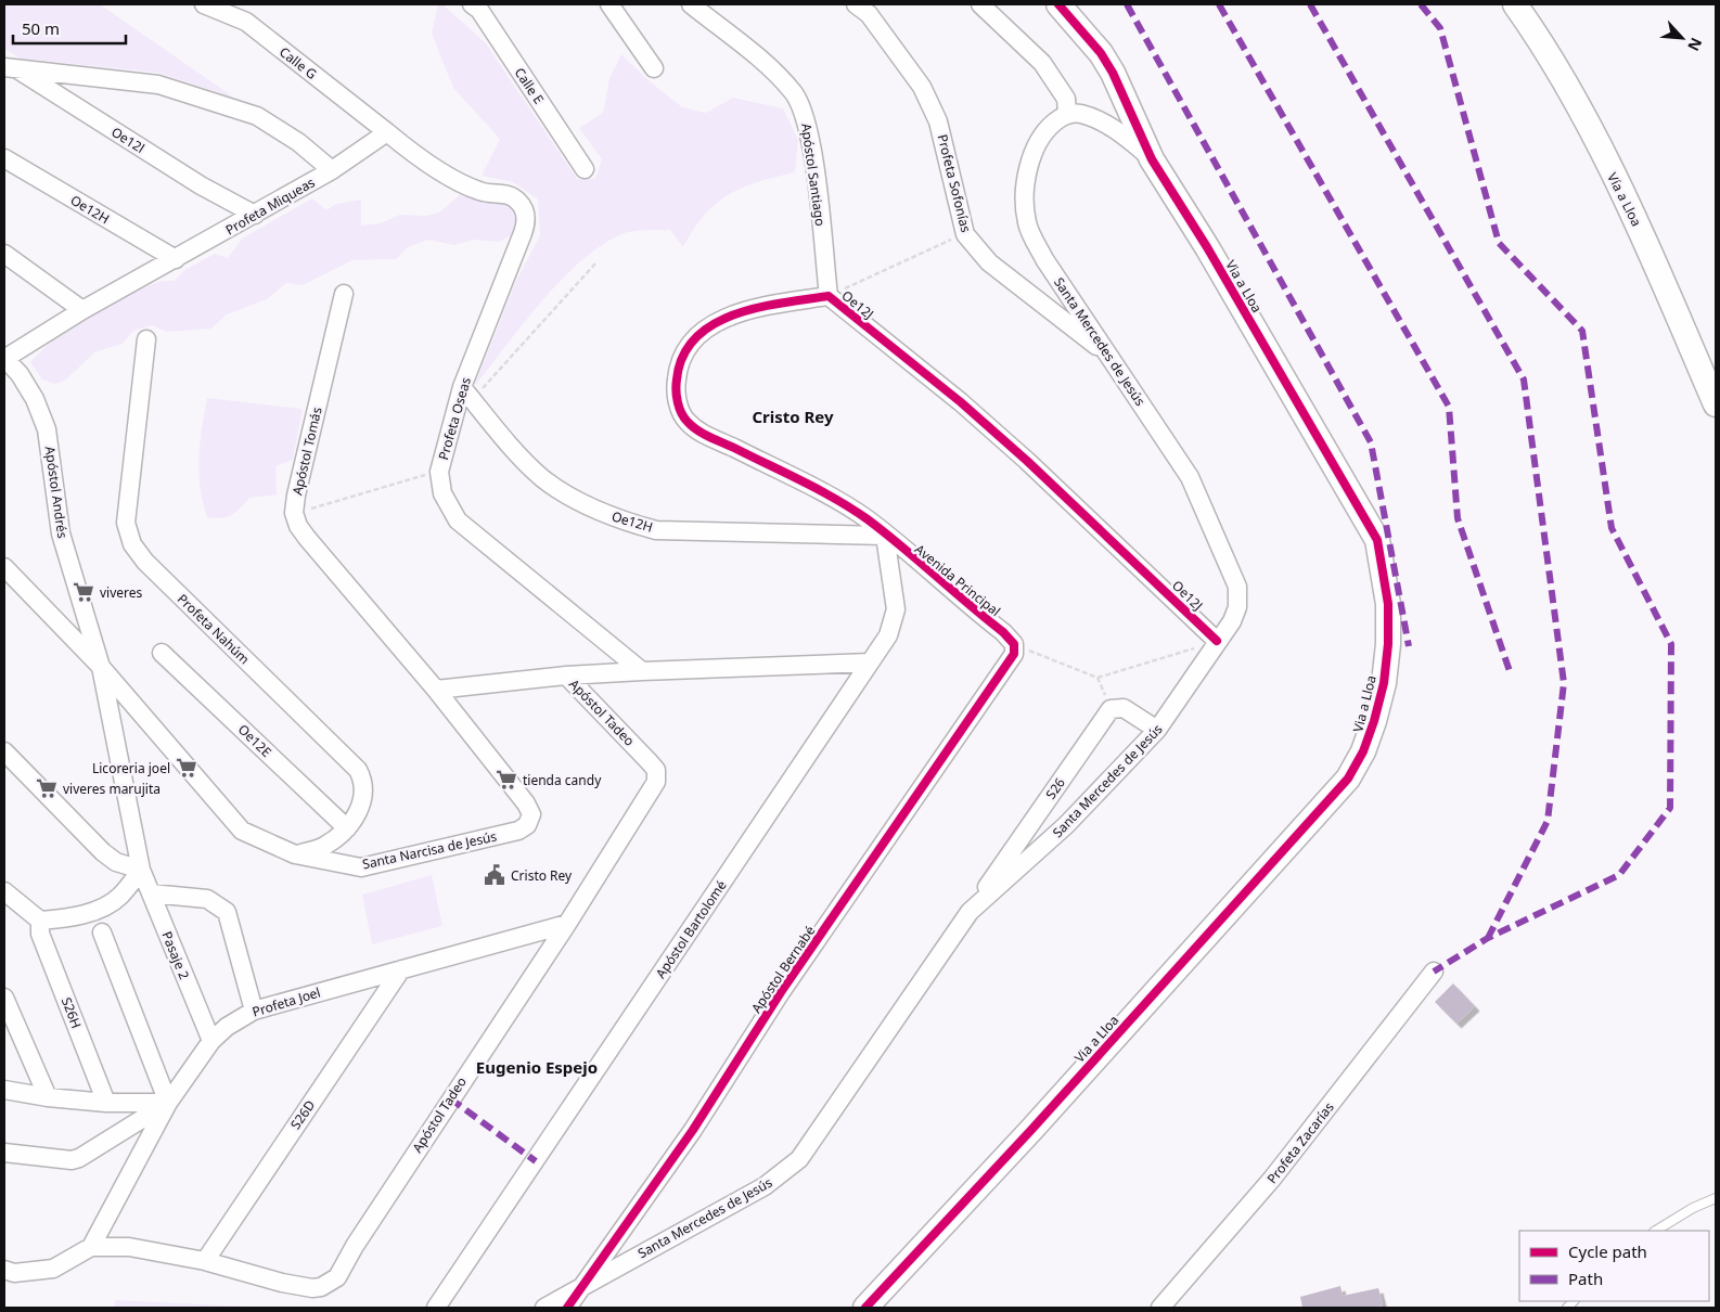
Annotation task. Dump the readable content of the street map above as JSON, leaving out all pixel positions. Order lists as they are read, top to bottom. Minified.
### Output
{"streets":{"street":["Calle G","Calle E","Oe12l","Apóstol Santiago","Profeta Sofonías","Vía a Lloa","Profeta Miqueas","Oe12H","Via a Lloa","Oe12J","Santa Mercedes de Jesús","Profeta Oseas","Apóstol Tomás","Apóstol Andrés","Avenida Principal","Profeta Nahúm","Apóstol Tadeo","Oe12E","S26","Santa Narcisa de Jesús","Apóstol Bartolomé","Pasaje 2","Apóstol Bernabé","Profeta Joel","S26H","S26D","Profeta Zacarías"]},"crossings":[["Calle G","Profeta Miqueas"],["Calle G","Profeta Oseas"],["Oe12l","Profeta Miqueas"],["Apóstol Santiago","Oe12J"],["Profeta Sofonías","Santa Mercedes de Jesús"],["Profeta Miqueas","Oe12H"],["Profeta Miqueas","Profeta Oseas"],["Profeta Miqueas","Apóstol Andrés"],["Oe12H","Oe12J"],["Oe12H","Profeta Oseas"],["Oe12H","Avenida Principal"],["Oe12H","Apóstol Bartolomé"],["Oe12J","Santa Mercedes de Jesús"],["Oe12J","Avenida Principal"],["Oe12J","Apóstol Bartolomé"],["Santa Mercedes de Jesús","S26"],["Santa Mercedes de Jesús","Apóstol Bernabé"],["Apóstol Tomás","Santa Narcisa de Jesús"],["Apóstol Andrés","Santa Narcisa de Jesús"],["Avenida Principal","Apóstol Bartolomé"],["Avenida Principal","Apóstol Bernabé"],["Profeta Nahúm","Oe12E"],["Profeta Nahúm","Santa Narcisa de Jesús"],["Apóstol Tadeo","Profeta Joel"],["Apóstol Tadeo","S26D"],["Pasaje 2","Profeta Joel"],["Profeta Joel","S26D"]],"districts":["Cristo Rey","Eugenio Espejo"],"places":{"supermarket":["viveres","Licoreria joel","tienda candy","viveres marujita"],"public building":["Cristo Rey"]},"legend":["Cycle path","Path"],"scale_bar":"50 m","north":"bottom right"}
